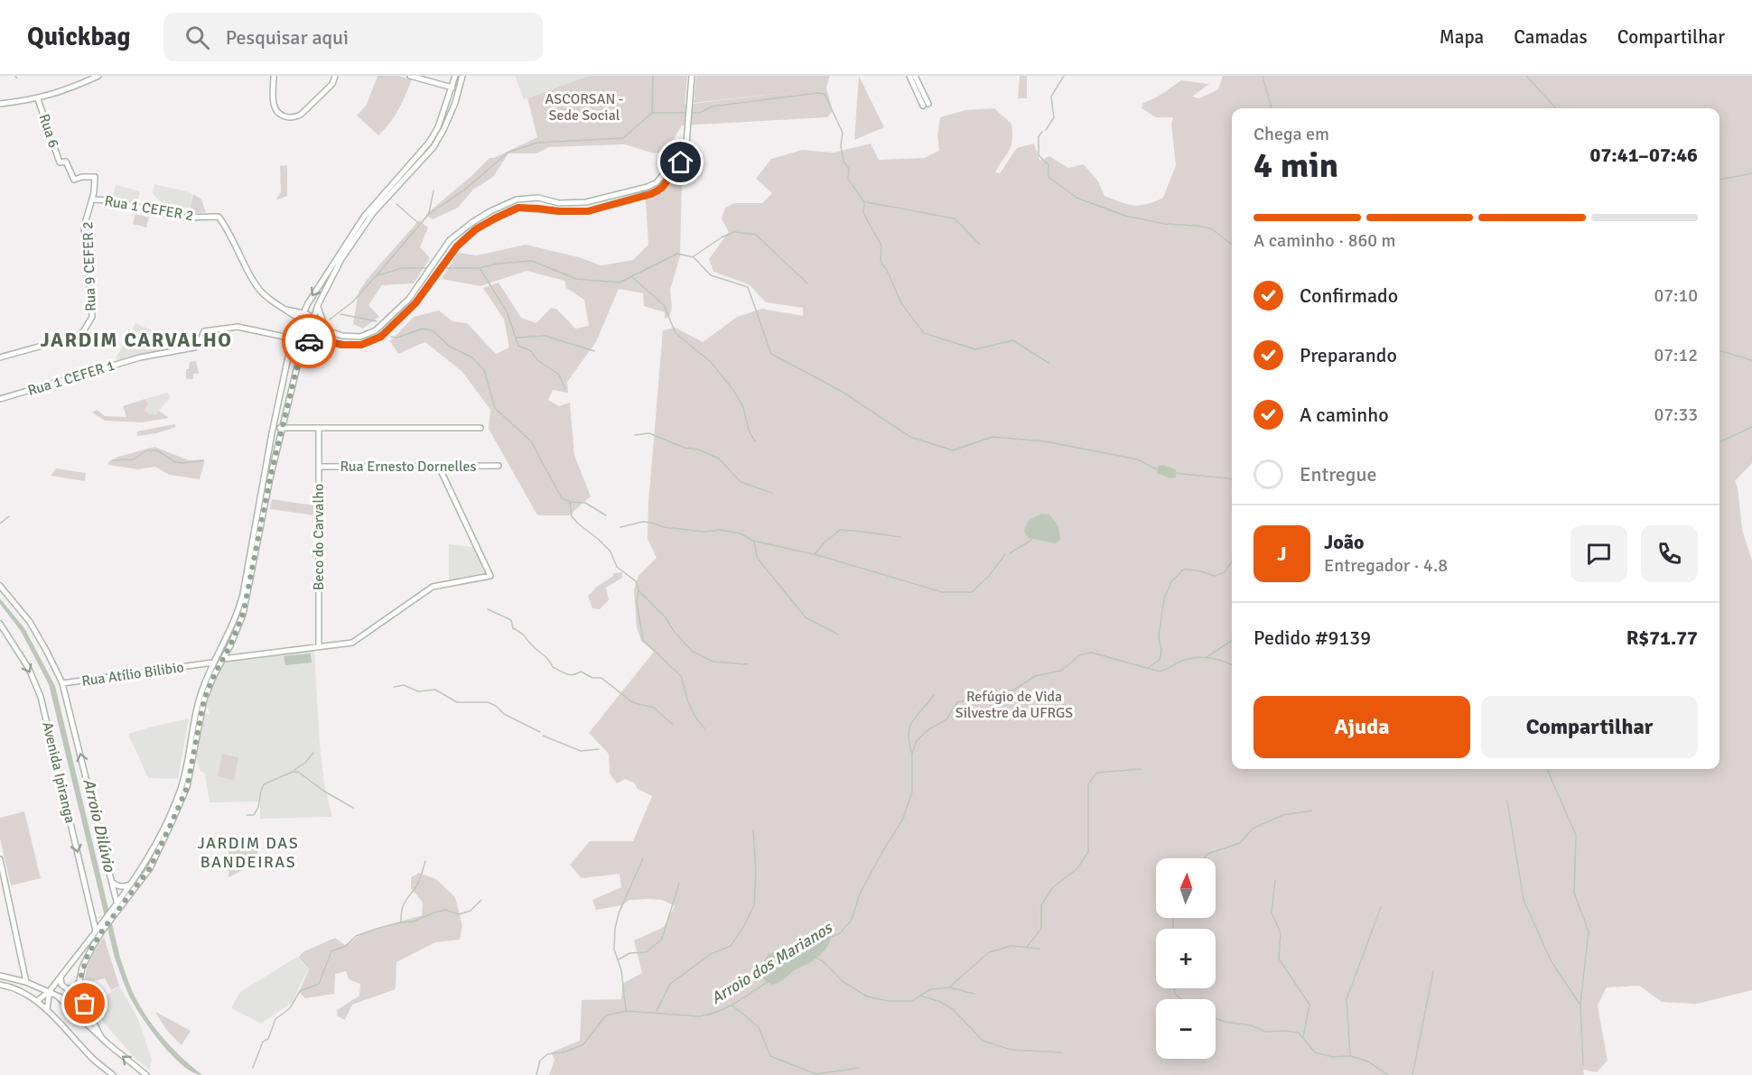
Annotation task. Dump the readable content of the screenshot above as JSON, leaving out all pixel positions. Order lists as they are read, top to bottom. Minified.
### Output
{"streets":{"street":["Rua 6","Rua 1 CEFER 2","Rua 9 CEFER 2","Rua 1 CEFER 1","Rua Ernesto Dornelles","Beco do Carvalho","Rua Atílio Bilibio","Avenida Ipiranga"]},"crossings":[["Rua 6","Rua 9 CEFER 2"],["Rua 1 CEFER 2","Rua 9 CEFER 2"],["Rua Ernesto Dornelles","Beco do Carvalho"],["Rua Ernesto Dornelles","Rua Atílio Bilibio"],["Beco do Carvalho","Rua Atílio Bilibio"],["Rua Atílio Bilibio","Avenida Ipiranga"]],"districts":["JARDIM CARVALHO","JARDIM DAS BANDEIRAS"],"water":["Arroio Dilúvio","Arroio dos Marianos"],"parks":["ASCORSAN - Sede Social","Refúgio de Vida Silvestre da UFRGS"],"north":"top","page":{"header":"Quickbag","search":"Pesquisar aqui","nav":["Mapa","Camadas","Compartilhar"],"heading":["4 min","Chega em","07:41–07:46"],"panel":["João","Entregador · 4.8","Pedido #9139","R$71.77"],"bar":"A caminho · 860 m","list":[["Confirmado","07:10"],["Preparando","07:12"],["A caminho","07:33"],"Entregue"],"round":"J","buttons":["Ajuda","Compartilhar"],"map_buttons":["+","−"]}}
